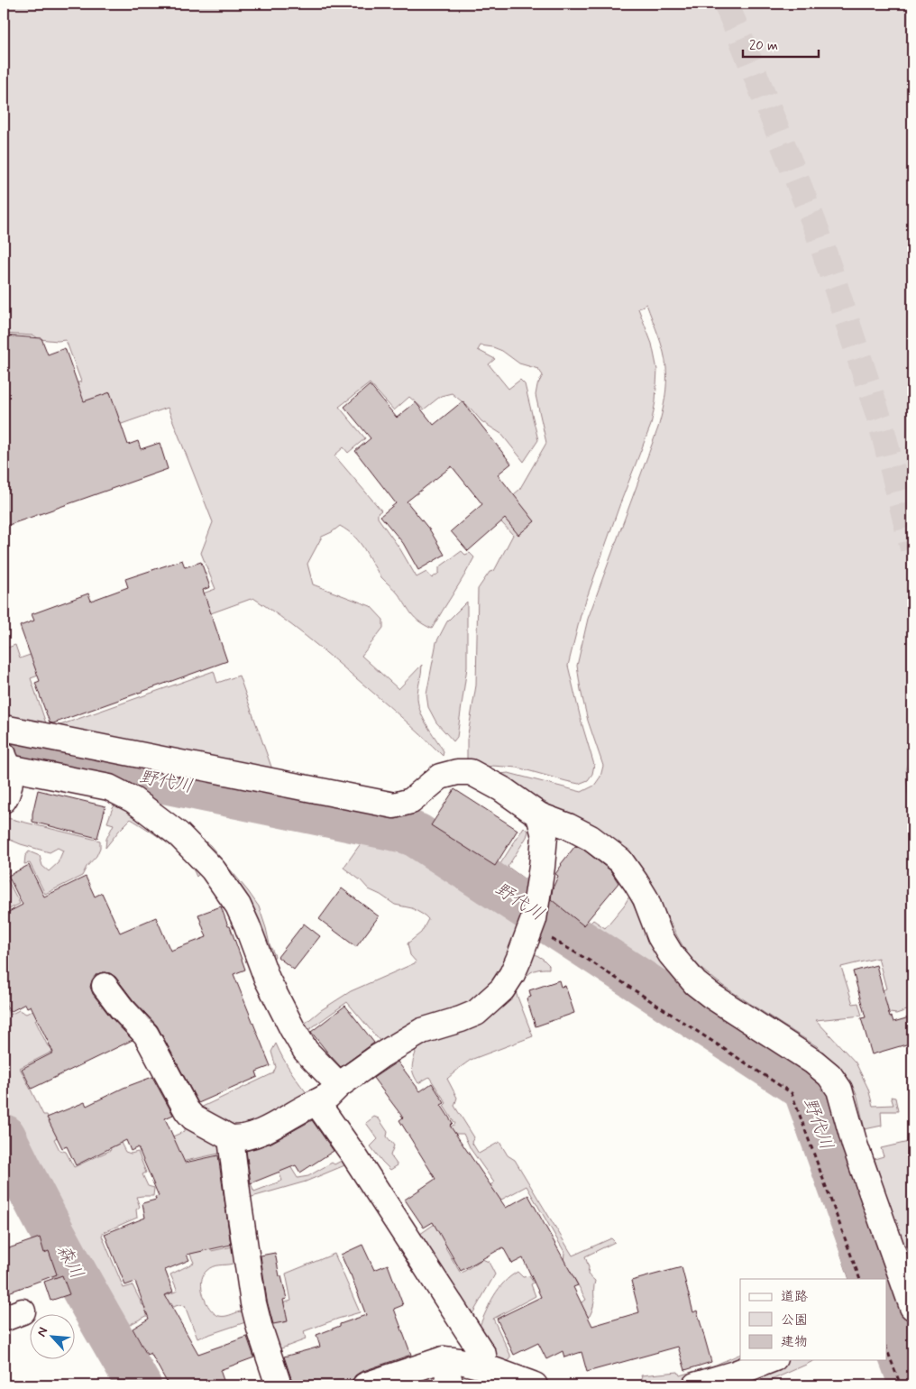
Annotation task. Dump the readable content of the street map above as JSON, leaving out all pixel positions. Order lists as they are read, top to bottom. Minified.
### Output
{"water":["野代川","森川"],"legend":["道路","公園","建物"],"scale_bar":"20 m","north":"top left"}
